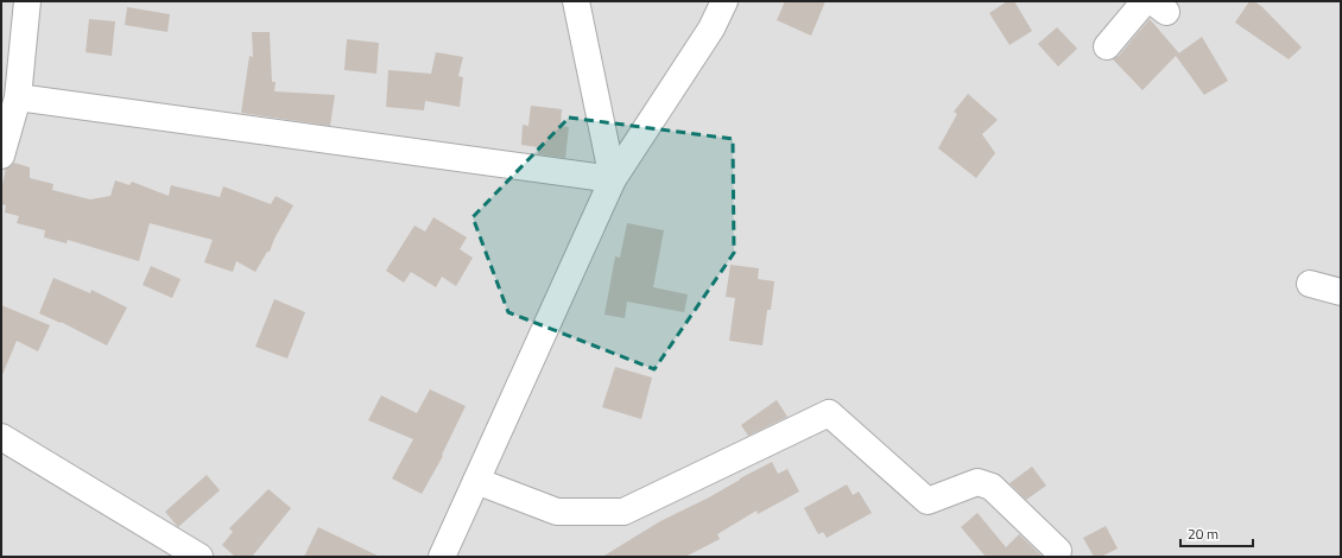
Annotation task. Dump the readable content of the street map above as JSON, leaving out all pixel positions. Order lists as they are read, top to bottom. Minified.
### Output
{"scale_bar":"20 m"}
